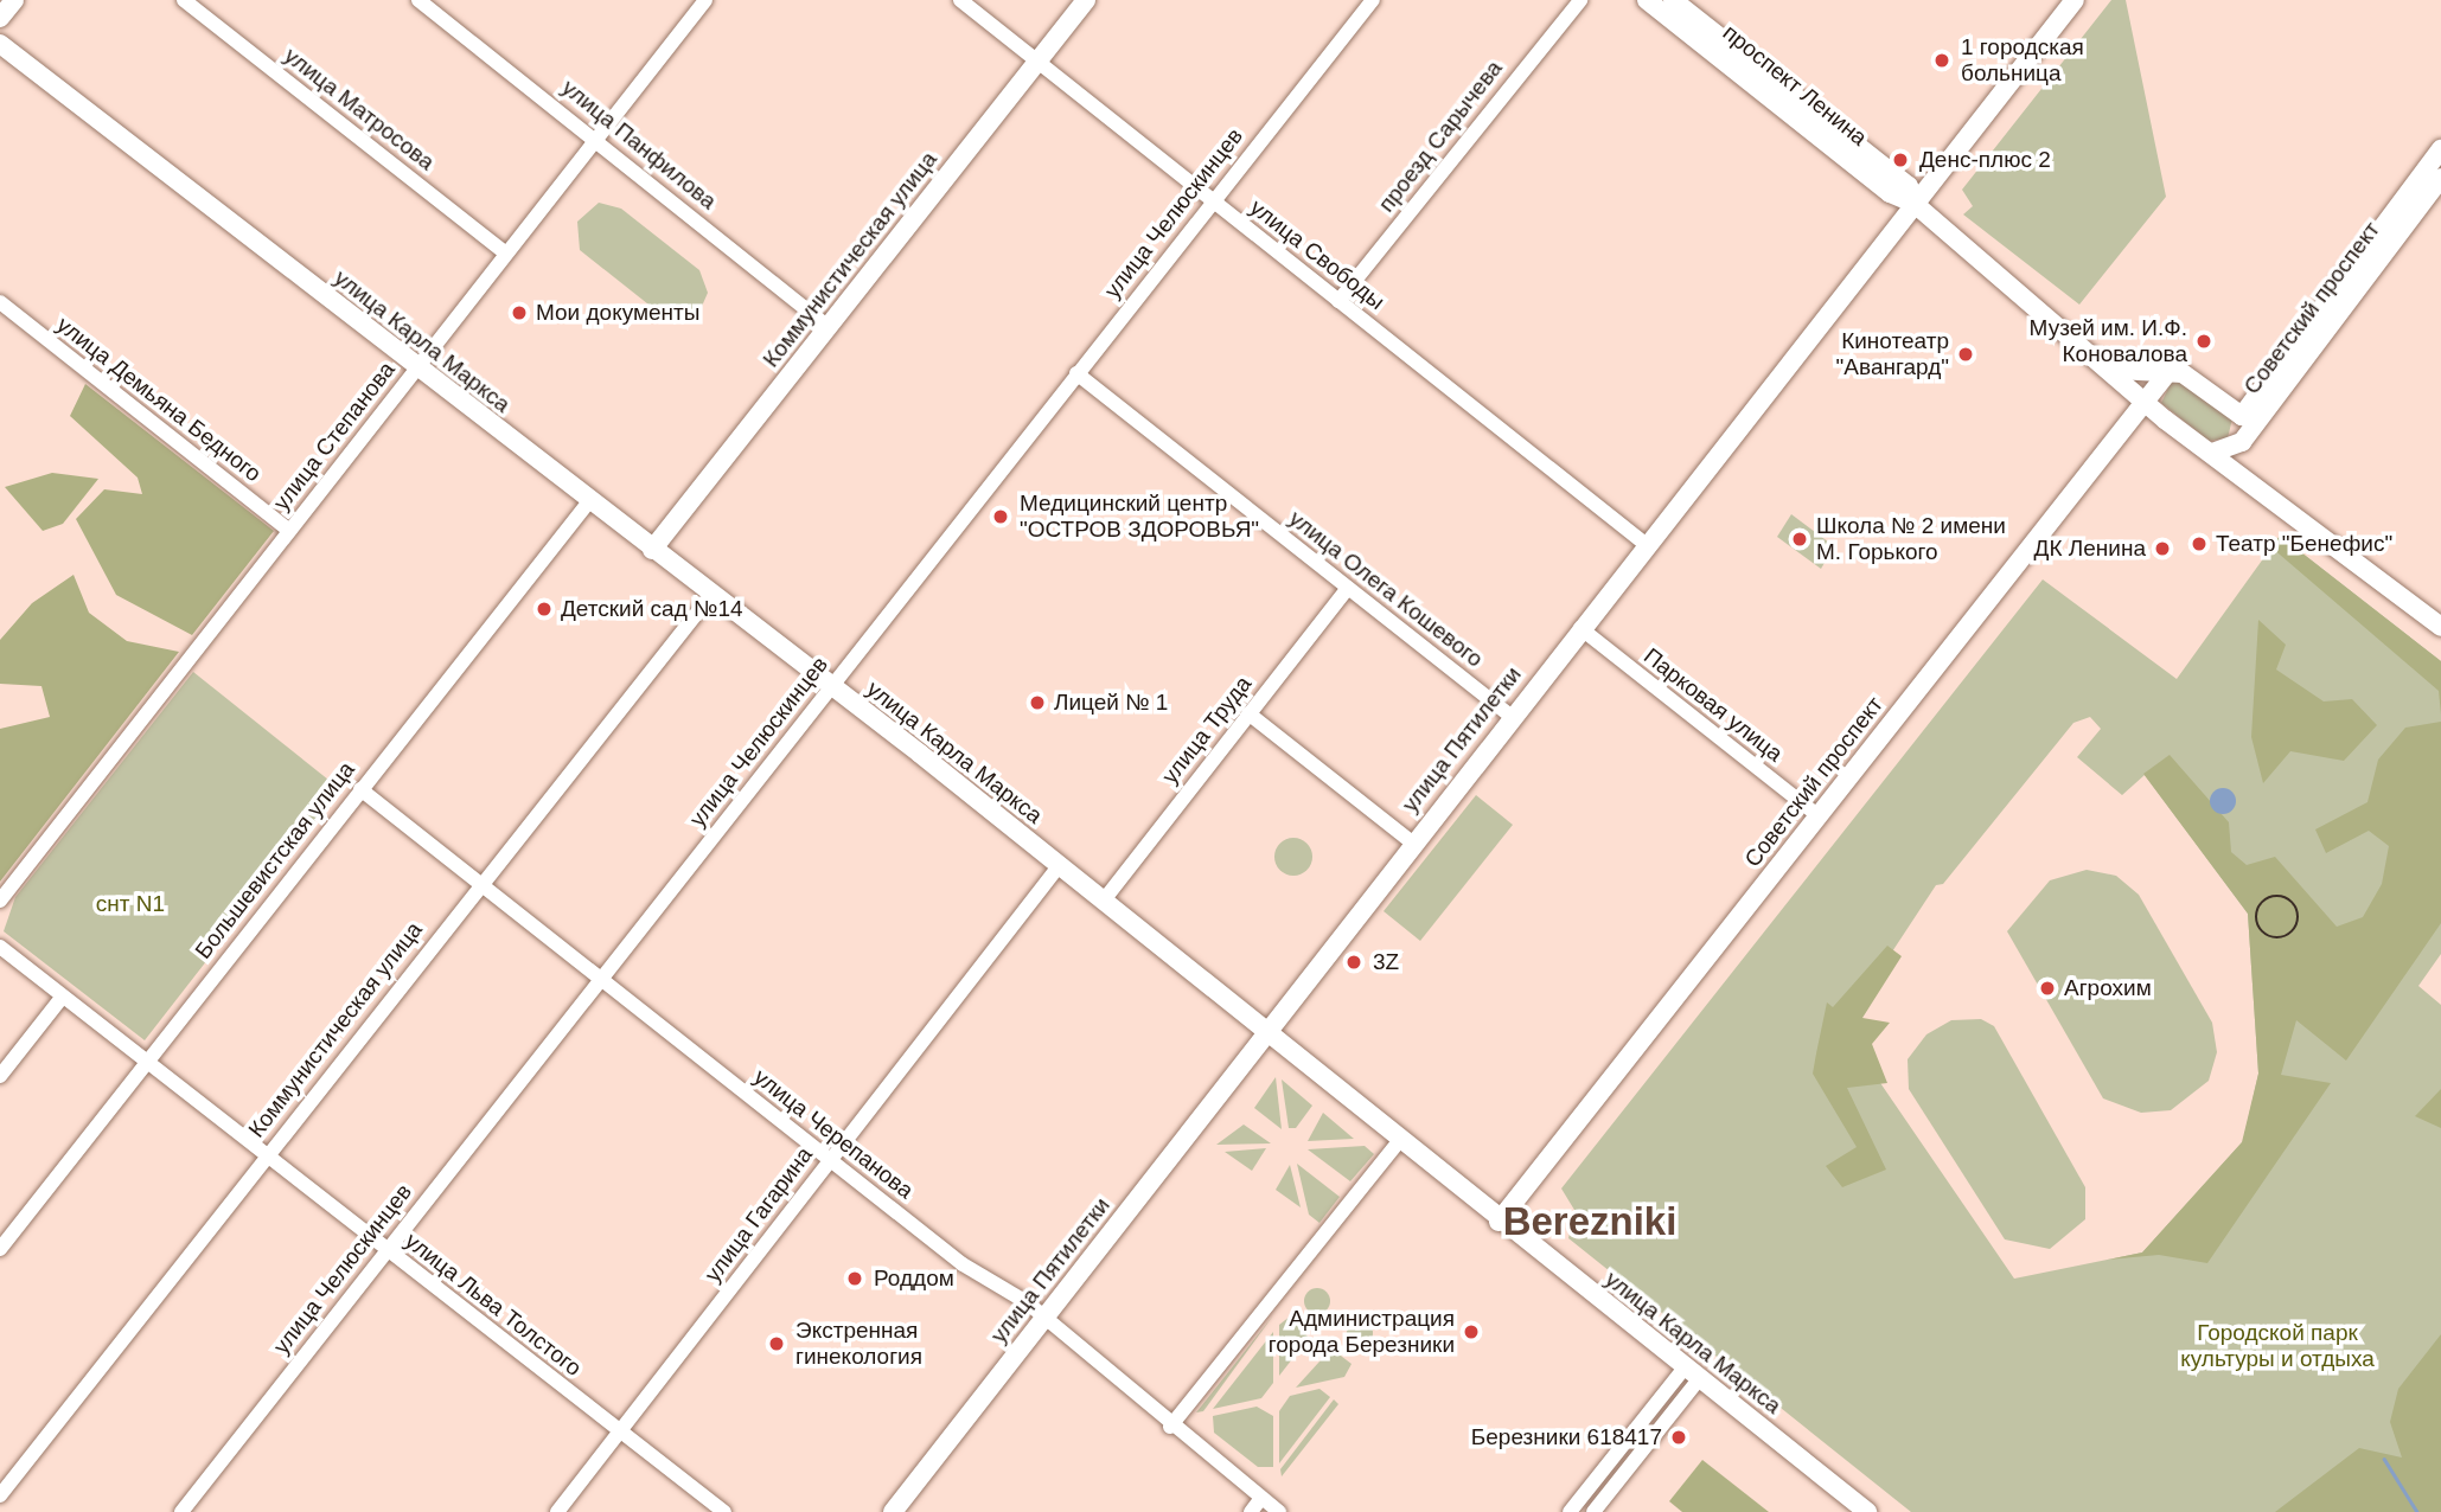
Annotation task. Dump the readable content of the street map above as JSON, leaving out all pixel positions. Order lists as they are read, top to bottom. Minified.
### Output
{"streets":{"main road":["проспект Ленина","Коммунистическая улица","Советский проспект","улица Карла Маркса","улица Пятилетки"],"street":["улица Матросова","проезд Сарычева","улица Панфилова","улица Челюскинцев","улица Свободы","улица Демьяна Бедного","улица Степанова","улица Олега Кошевого","Парковая улица","улица Труда","Большевистская улица","улица Черепанова","улица Гагарина","улица Льва Толстого"]},"crossings":[["проспект Ленина","Советский проспект"],["проспект Ленина","улица Пятилетки"],["улица Матросова","улица Степанова"],["проезд Сарычева","улица Свободы"],["улица Панфилова","Коммунистическая улица"],["улица Панфилова","улица Степанова"],["улица Челюскинцев","улица Свободы"],["улица Челюскинцев","улица Карла Маркса"],["улица Челюскинцев","улица Олега Кошевого"],["улица Челюскинцев","улица Черепанова"],["улица Челюскинцев","улица Льва Толстого"],["улица Свободы","Коммунистическая улица"],["улица Свободы","улица Пятилетки"],["Коммунистическая улица","улица Карла Маркса"],["Коммунистическая улица","улица Черепанова"],["Коммунистическая улица","улица Льва Толстого"],["Советский проспект","улица Карла Маркса"],["Советский проспект","Парковая улица"],["улица Карла Маркса","улица Степанова"],["улица Карла Маркса","улица Труда"],["улица Карла Маркса","улица Пятилетки"],["улица Карла Маркса","Большевистская улица"],["улица Карла Маркса","улица Гагарина"],["улица Демьяна Бедного","улица Степанова"],["улица Олега Кошевого","улица Труда"],["улица Олега Кошевого","улица Пятилетки"],["Парковая улица","улица Пятилетки"],["улица Пятилетки","улица Черепанова"],["Большевистская улица","улица Черепанова"],["Большевистская улица","улица Льва Толстого"],["улица Черепанова","улица Гагарина"],["улица Гагарина","улица Льва Толстого"]],"districts":["Berezniki"],"parks":["снт N1","Городской парк культуры и отдыха"],"places":["1 городская больница","Денс-плюс 2","Мои документы","Музей им. И.Ф. Коновалова","Кинотеатр \"Авангард\"","Медицинский центр \"ОСТРОВ ЗДОРОВЬЯ\"","Школа № 2 имени М. Горького","Театр \"Бенефис\"","ДК Ленина","Детский сад №14","Лицей № 1","3Z","Агрохим","Роддом","Администрация города Березники","Экстренная гинекология","Березники 618417"]}
